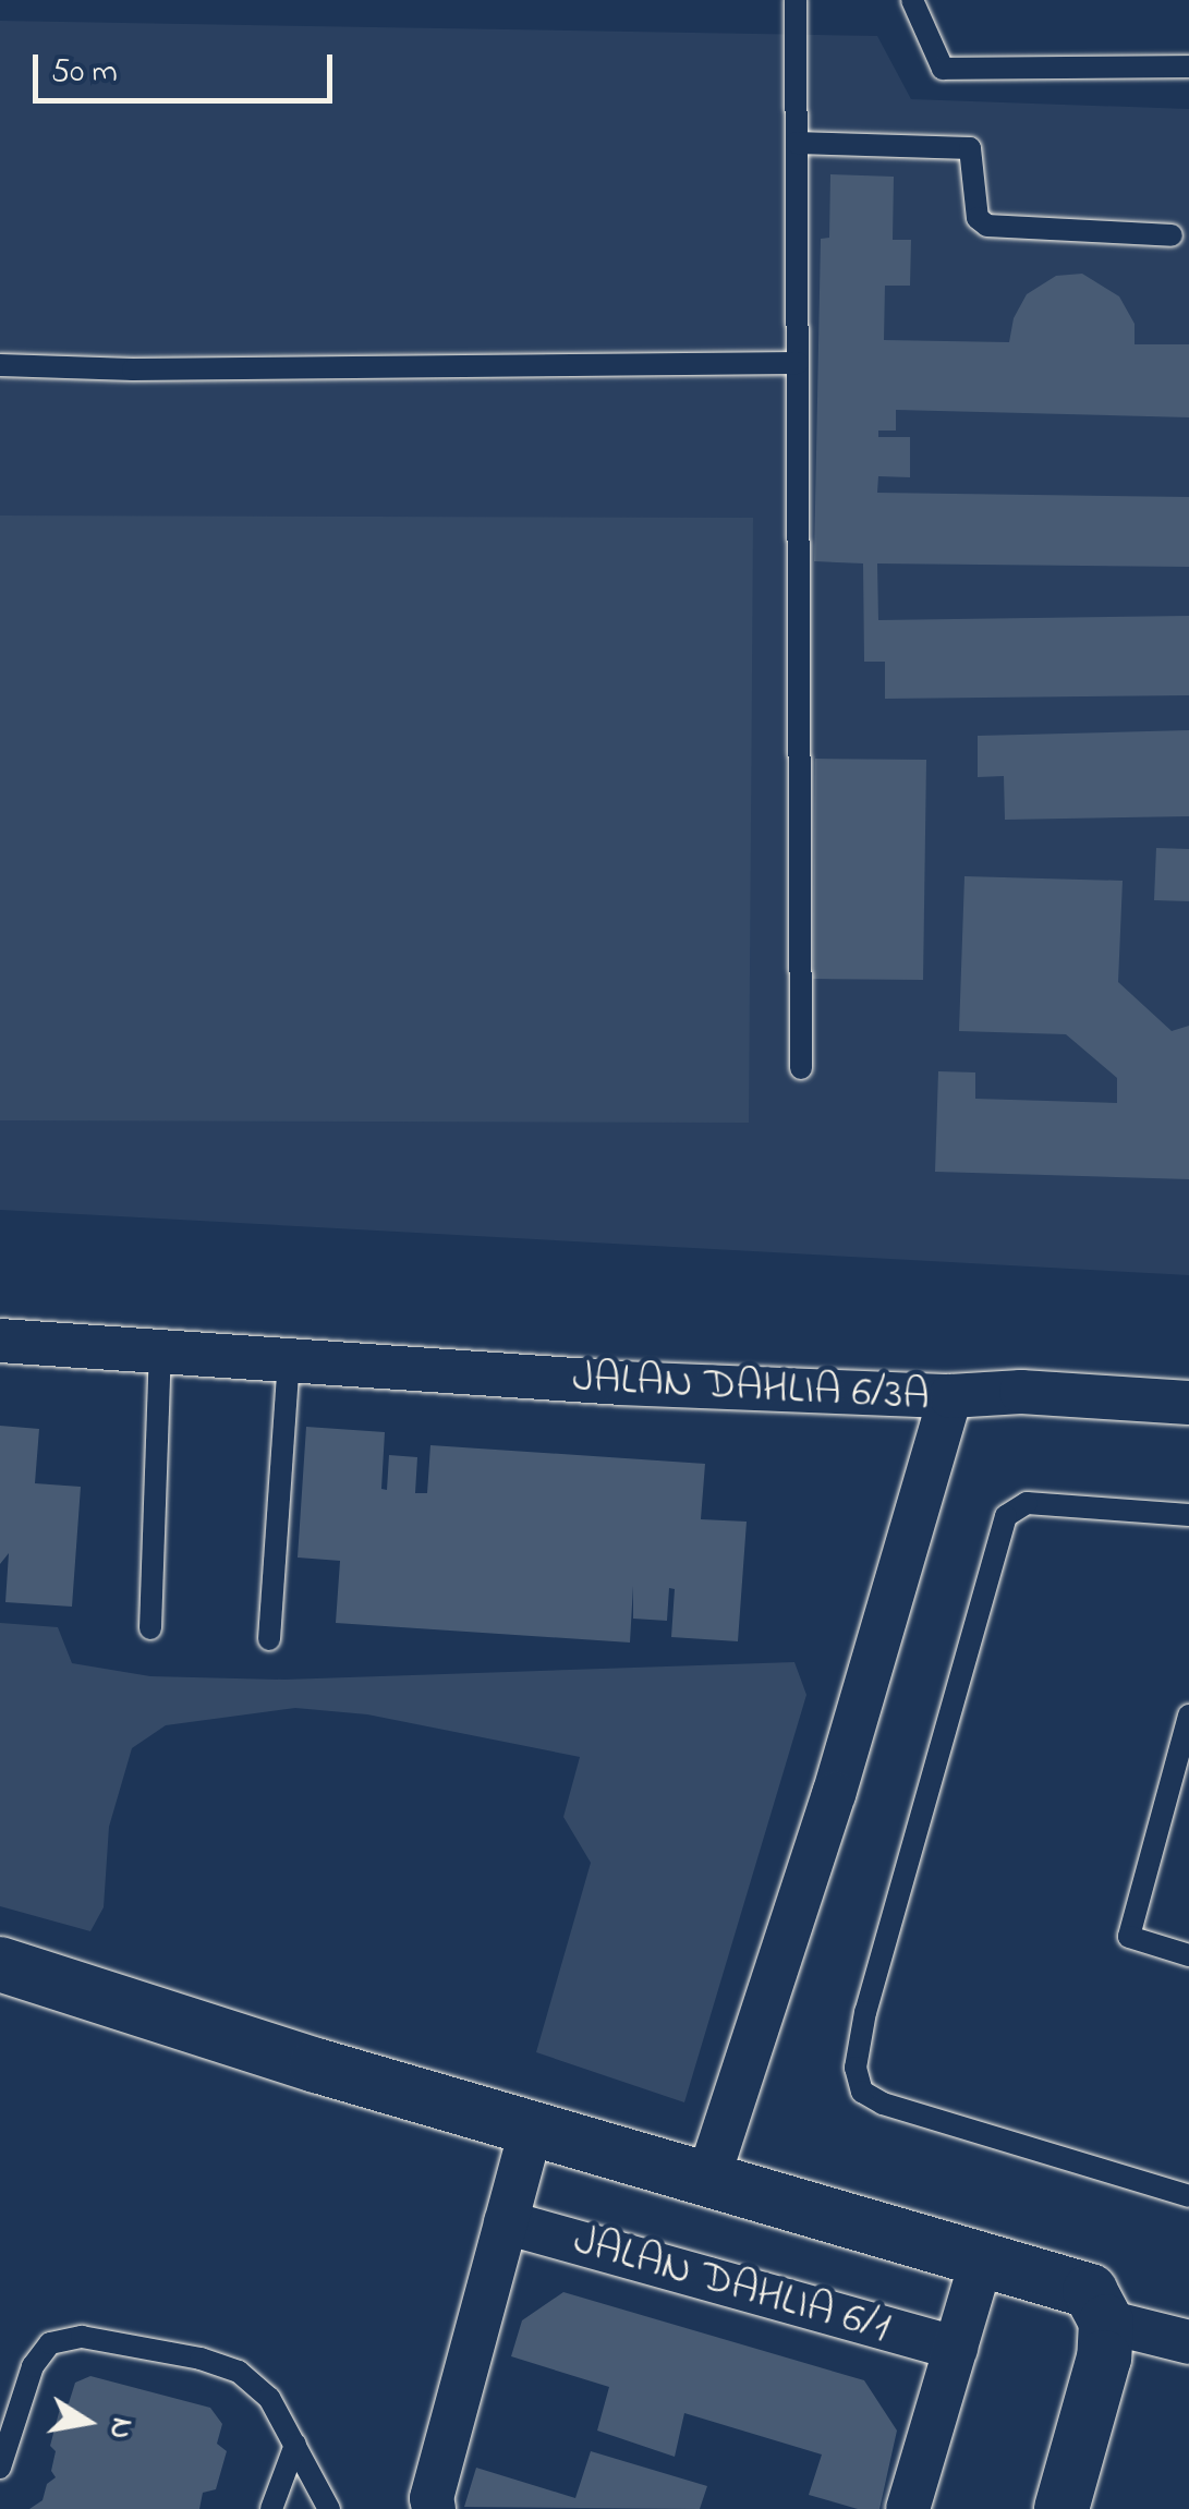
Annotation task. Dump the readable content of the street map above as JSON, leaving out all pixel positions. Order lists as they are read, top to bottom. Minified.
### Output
{"streets":{"street":["JALAN DAHLIA 6/3A","JALAN DAHLIA 6/1"]},"scale_bar":"50 m","north":"right"}
